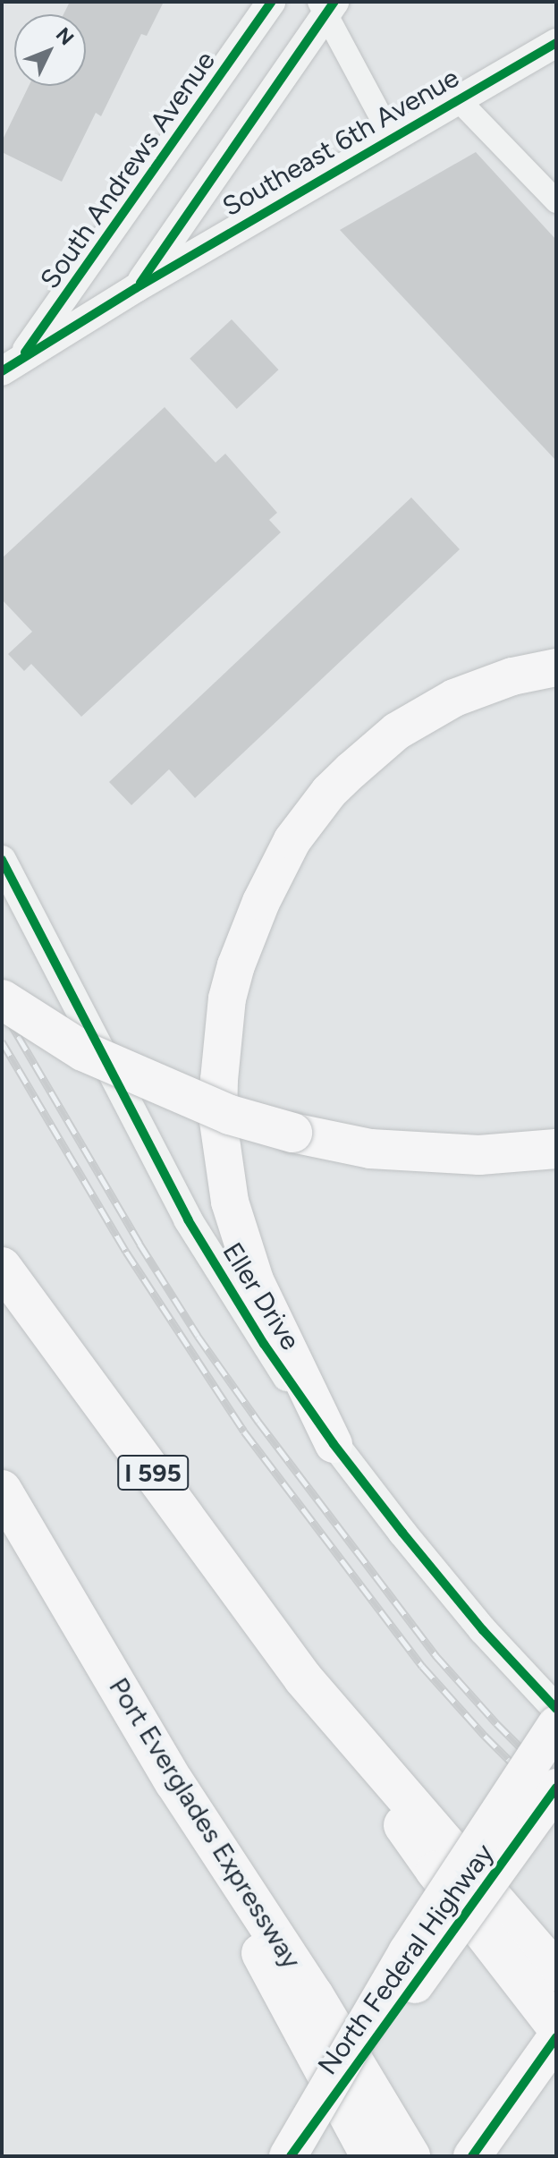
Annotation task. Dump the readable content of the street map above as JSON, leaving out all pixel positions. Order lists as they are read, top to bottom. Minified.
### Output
{"streets":{"highway":["I 595","Port Everglades Expressway"],"main road":["North Federal Highway"],"street":["Southeast 6th Avenue","South Andrews Avenue","Eller Drive"]},"crossings":[["Southeast 6th Avenue","South Andrews Avenue"]],"north":"top right"}
